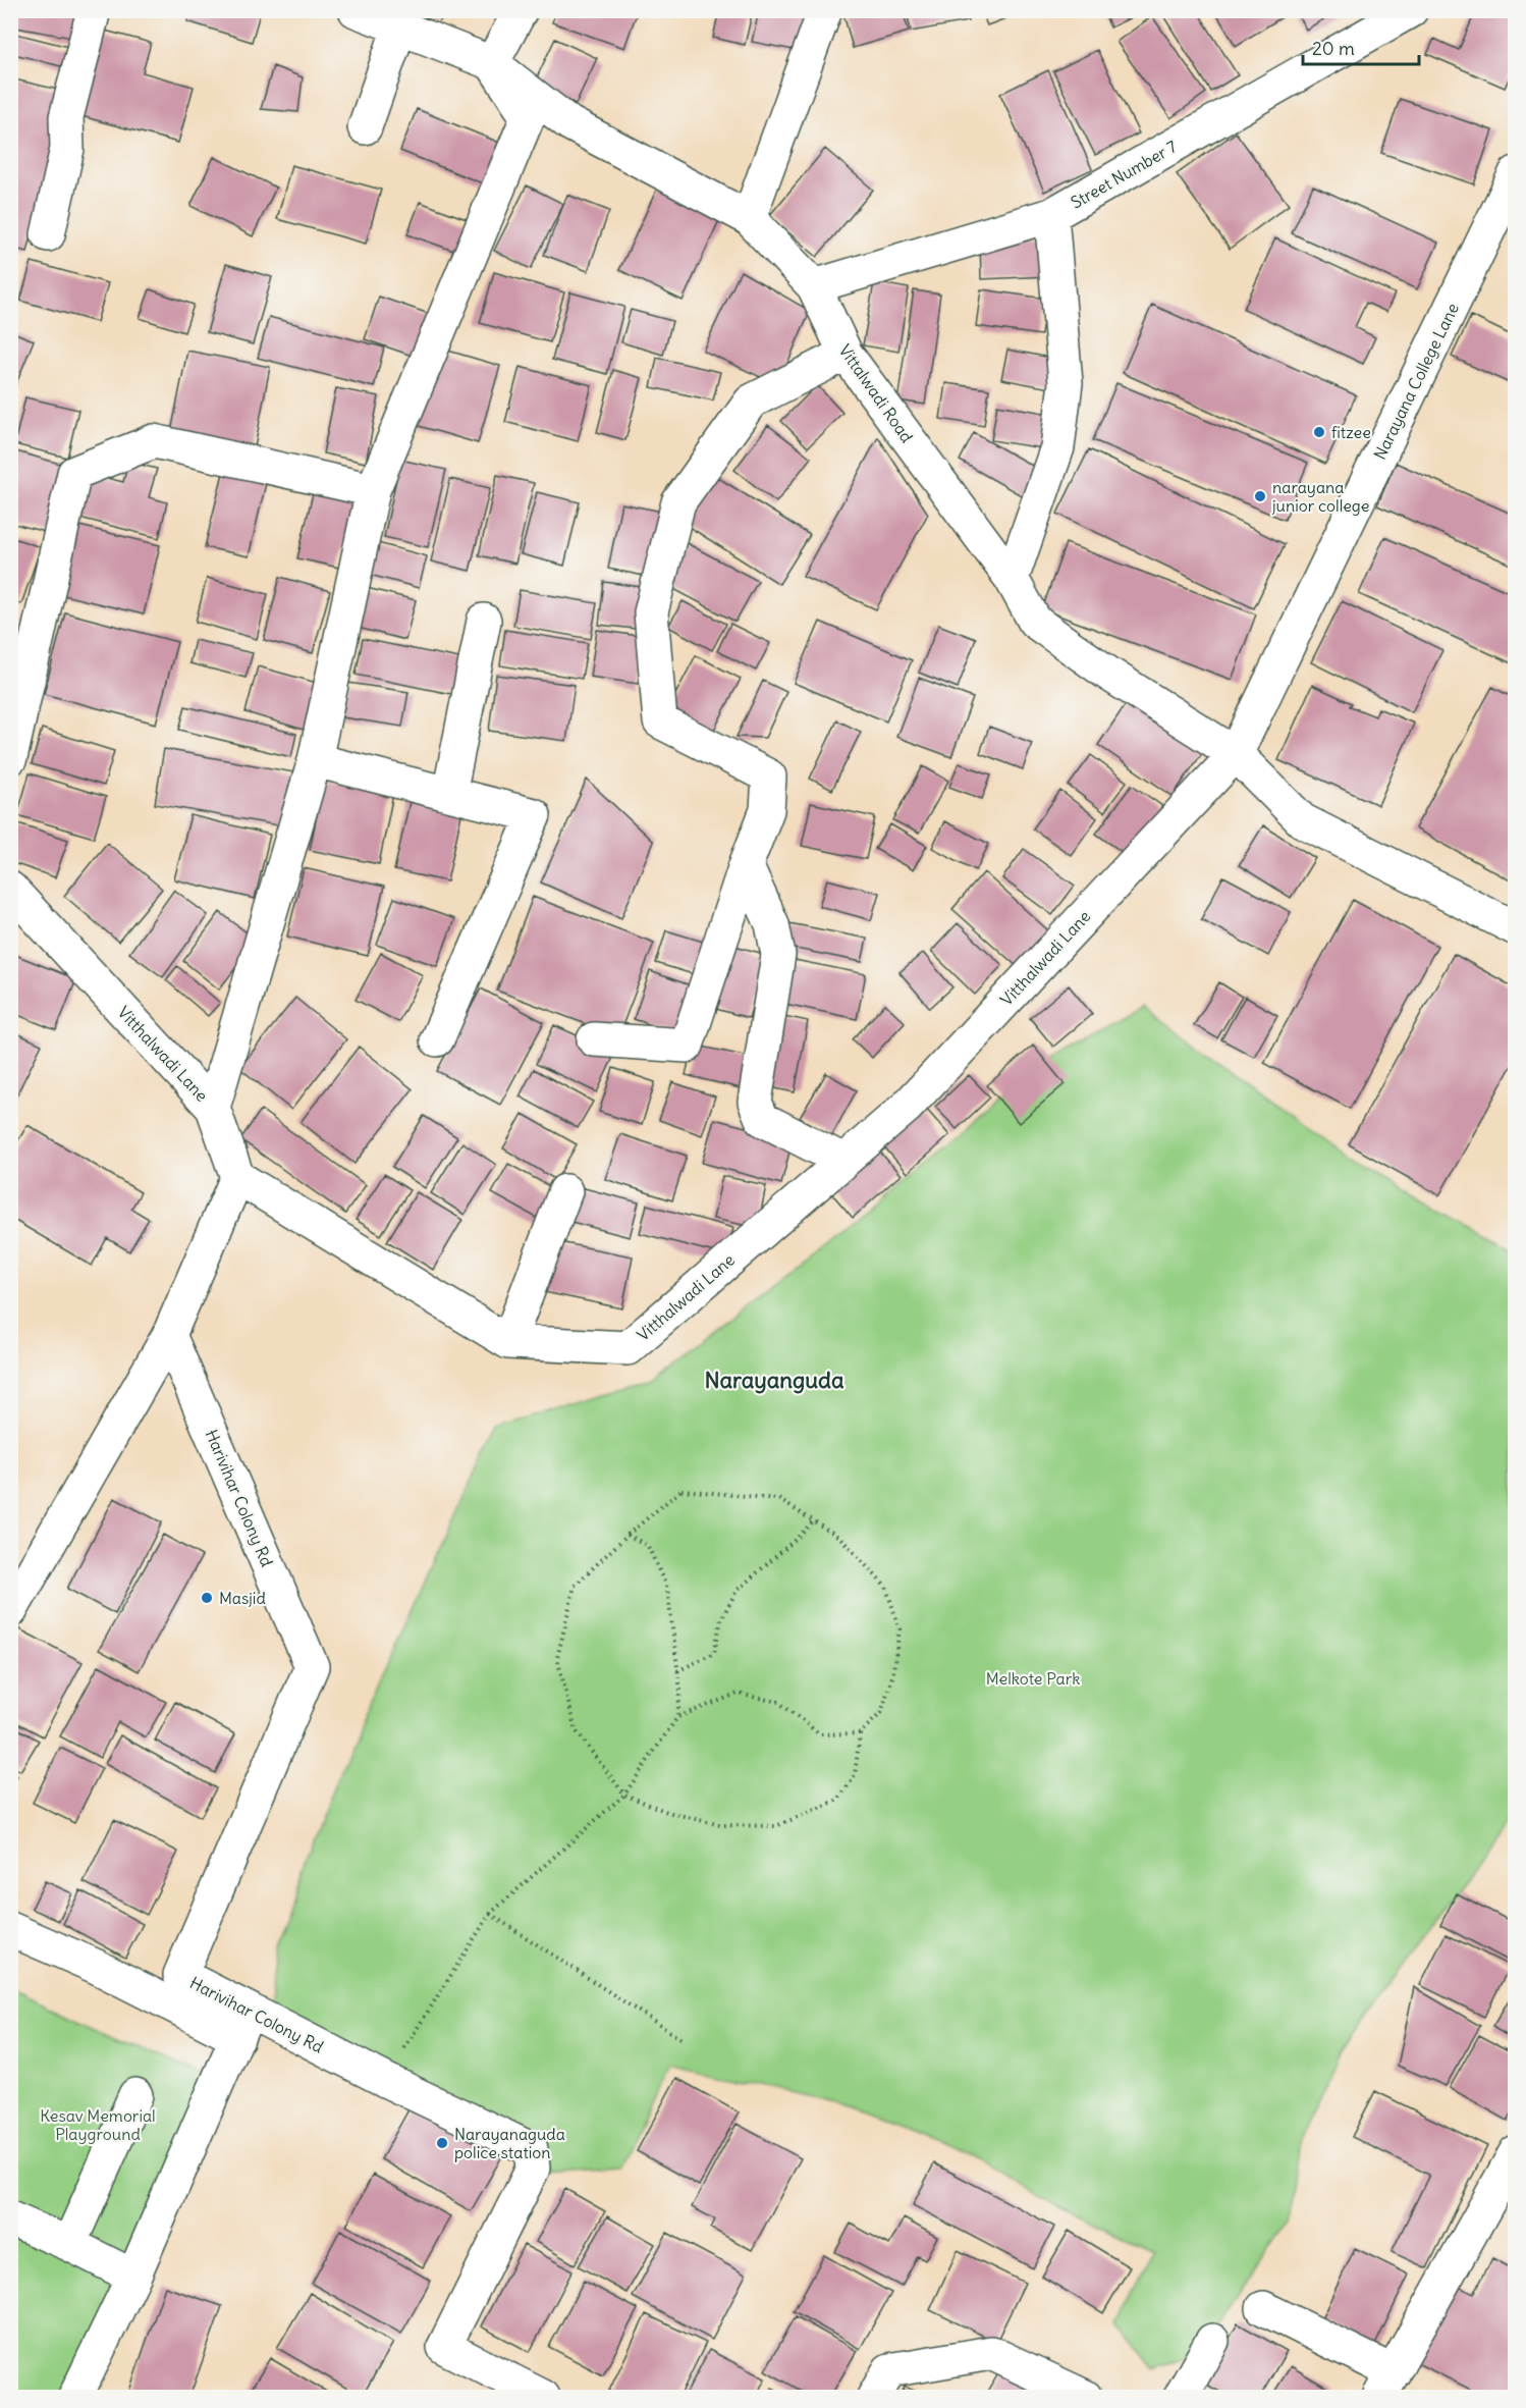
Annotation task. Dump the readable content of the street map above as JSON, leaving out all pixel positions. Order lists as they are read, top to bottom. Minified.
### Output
{"streets":{"street":["Street Number 7","Narayana College Lane","Vittalwadi Road","Vitthalwadi Lane","Harivihar Colony Rd"]},"crossings":[["Street Number 7","Vittalwadi Road"],["Narayana College Lane","Vittalwadi Road"],["Narayana College Lane","Vitthalwadi Lane"],["Vittalwadi Road","Vitthalwadi Lane"]],"districts":["Narayanguda"],"parks":["Melkote Park","Kesav Memorial Playground"],"places":["fitzee","narayana junior college","Masjid","Narayanaguda police station"],"scale_bar":"20 m"}
